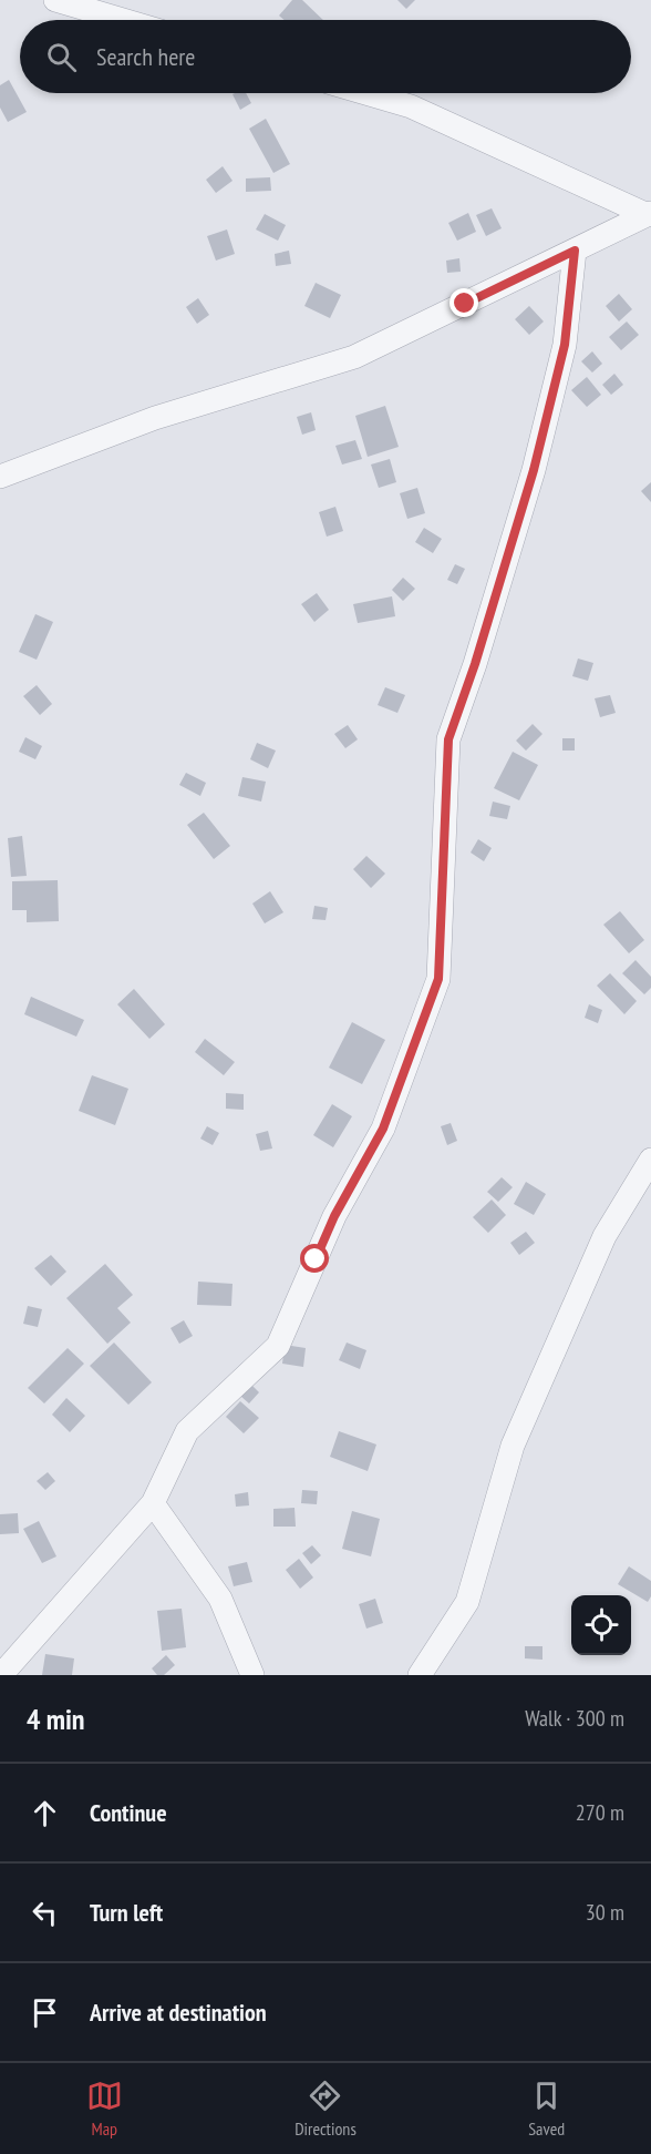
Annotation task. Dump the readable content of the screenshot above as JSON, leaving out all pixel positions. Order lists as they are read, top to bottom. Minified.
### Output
{"page":{"search":"Search here","heading":["4 min","Walk · 300 m"],"list":[["Continue","270 m"],["Turn left","30 m"],"Arrive at destination"],"nav":["Map","Directions","Saved"]}}
